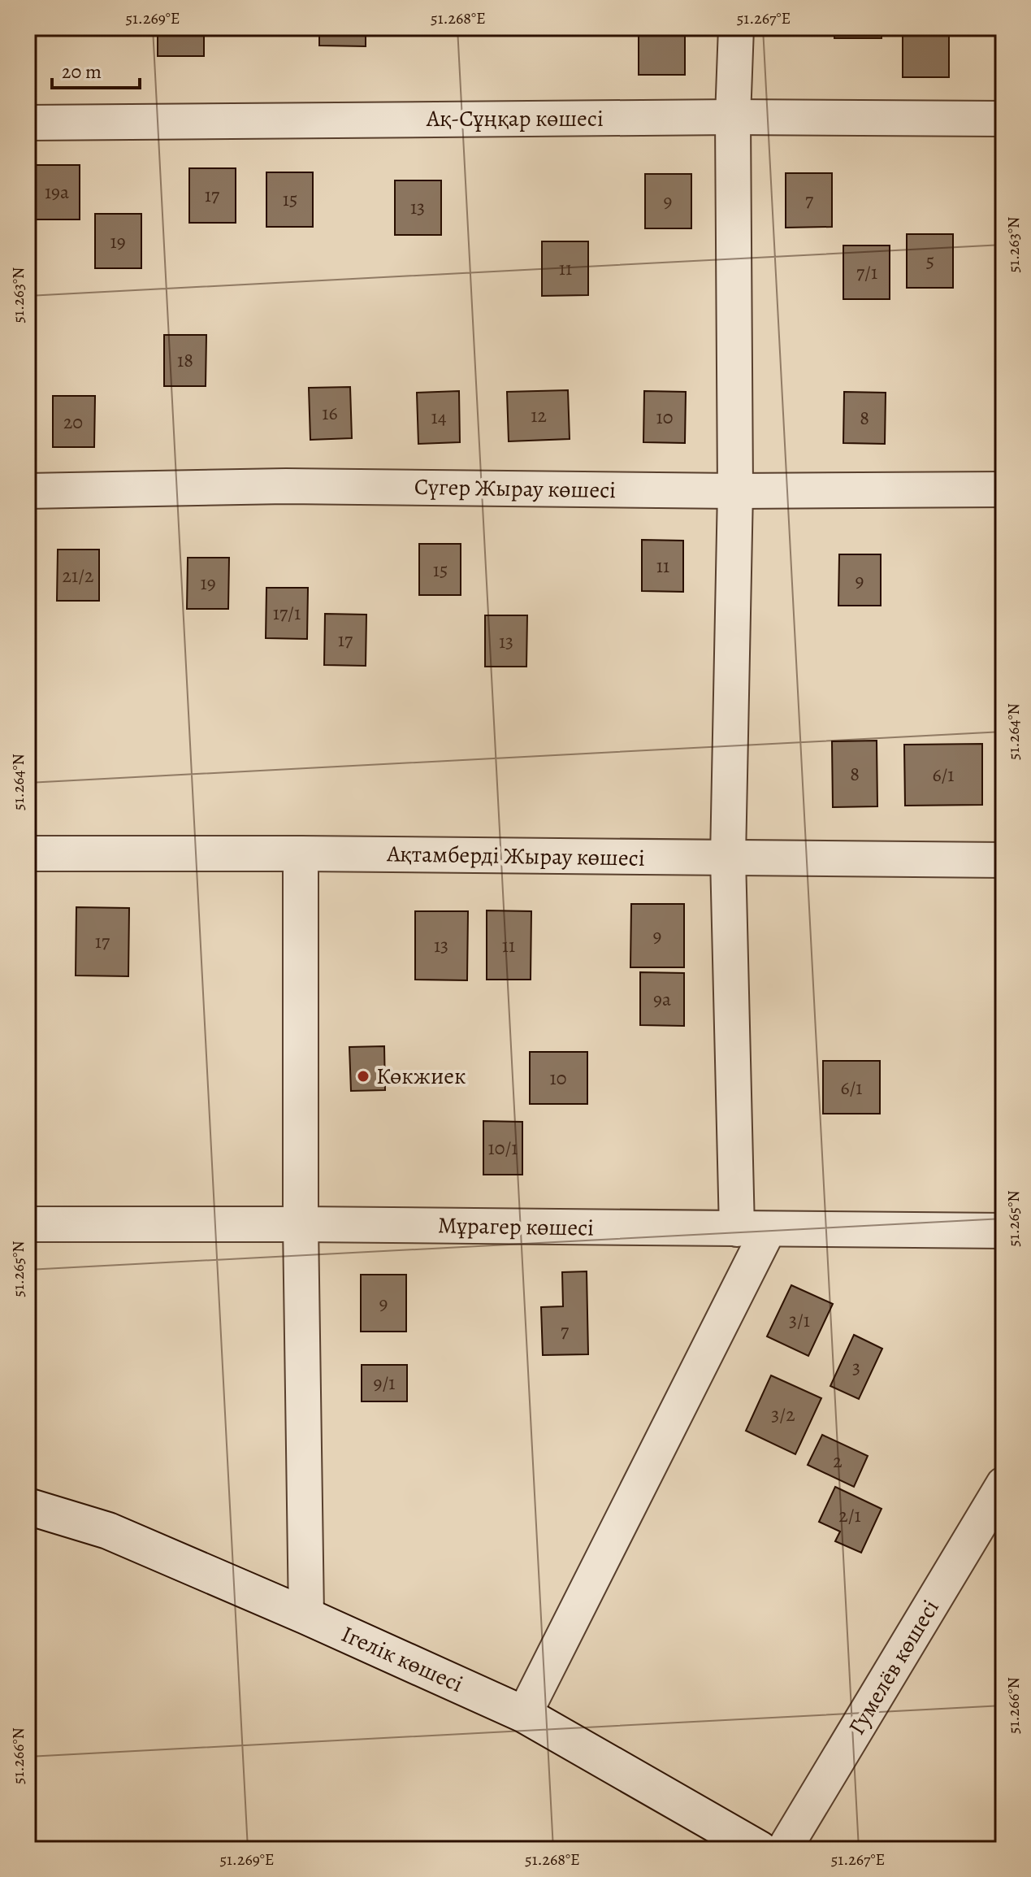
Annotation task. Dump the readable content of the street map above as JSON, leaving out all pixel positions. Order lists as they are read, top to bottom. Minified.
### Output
{"streets":{"main road":["Ігелік көшесі"],"street":["Ақ-Сұңқар көшесі","Сүгер Жырау көшесі","Ақтамберді Жырау көшесі","Мұрагер көшесі","Гумелёв көшесі"]},"places":["Көкжиек"],"house_numbers":["19а","17","15","7","9","13","19","5","11","7/1","18","16","12","14","10","8","20","11","15","21/2","9","19","17/1","17","13","8","6/1","9","17","13","11","9а","10","6/1","10/1","9","3/1","7","3","9/1","3/2","2","2/1"],"scale_bar":"20 m","coordinates":["51.269°E","51.268°E","51.267°E","51.263°N","51.264°N","51.265°N","51.266°N"]}
